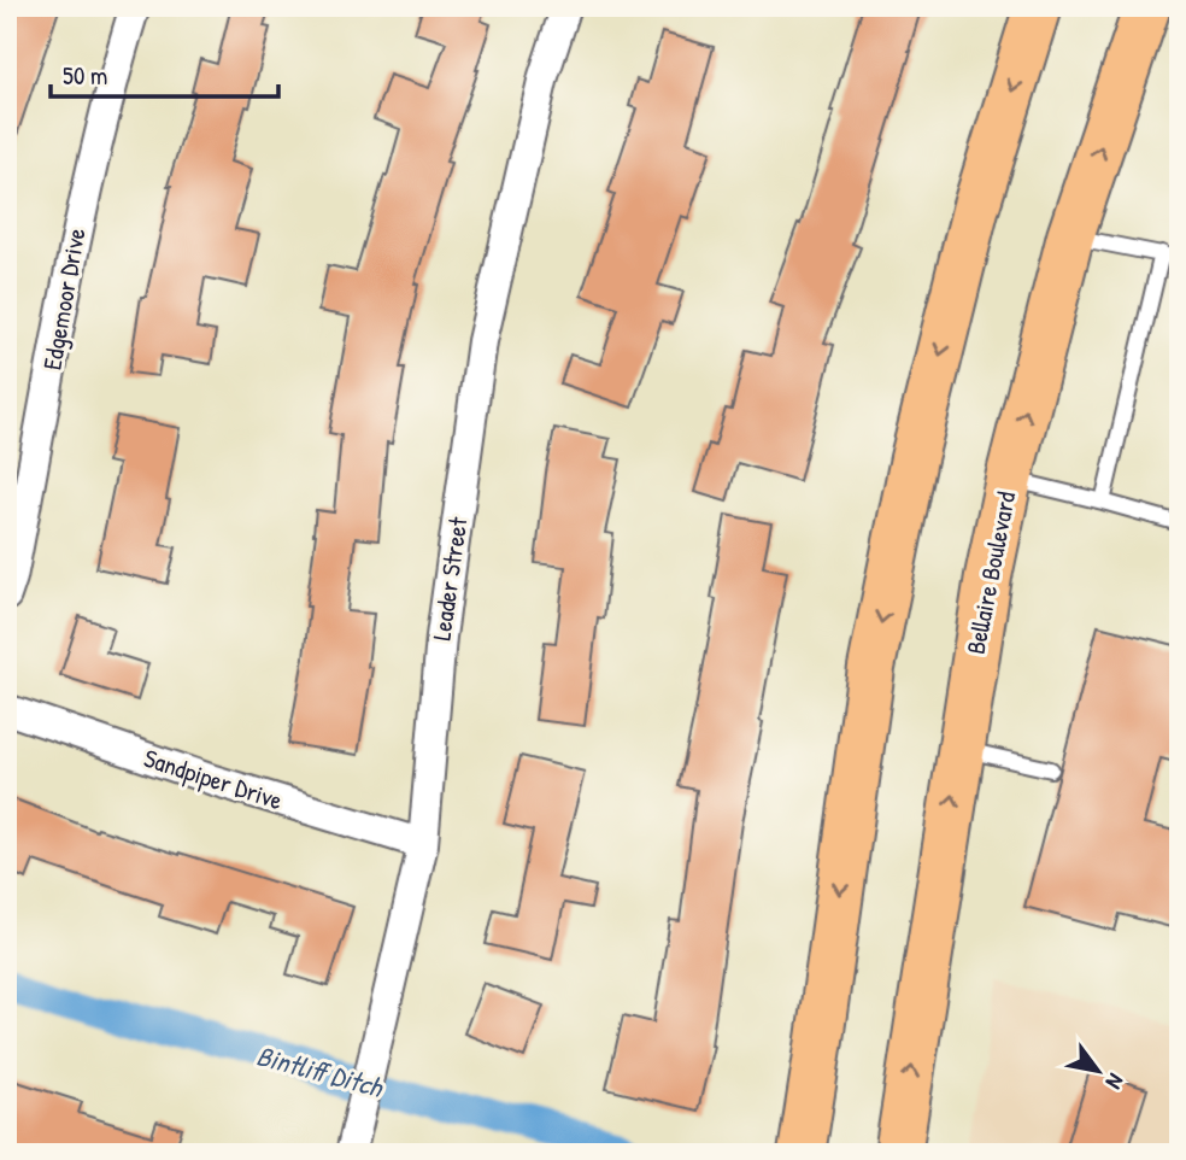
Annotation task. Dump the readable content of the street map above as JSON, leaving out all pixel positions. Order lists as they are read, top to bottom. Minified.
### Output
{"streets":{"main road":["Bellaire Boulevard"],"street":["Edgemoor Drive","Leader Street","Sandpiper Drive"]},"crossings":[["Leader Street","Sandpiper Drive"]],"water":["Bintliff Ditch"],"scale_bar":"50 m","north":"bottom right"}
